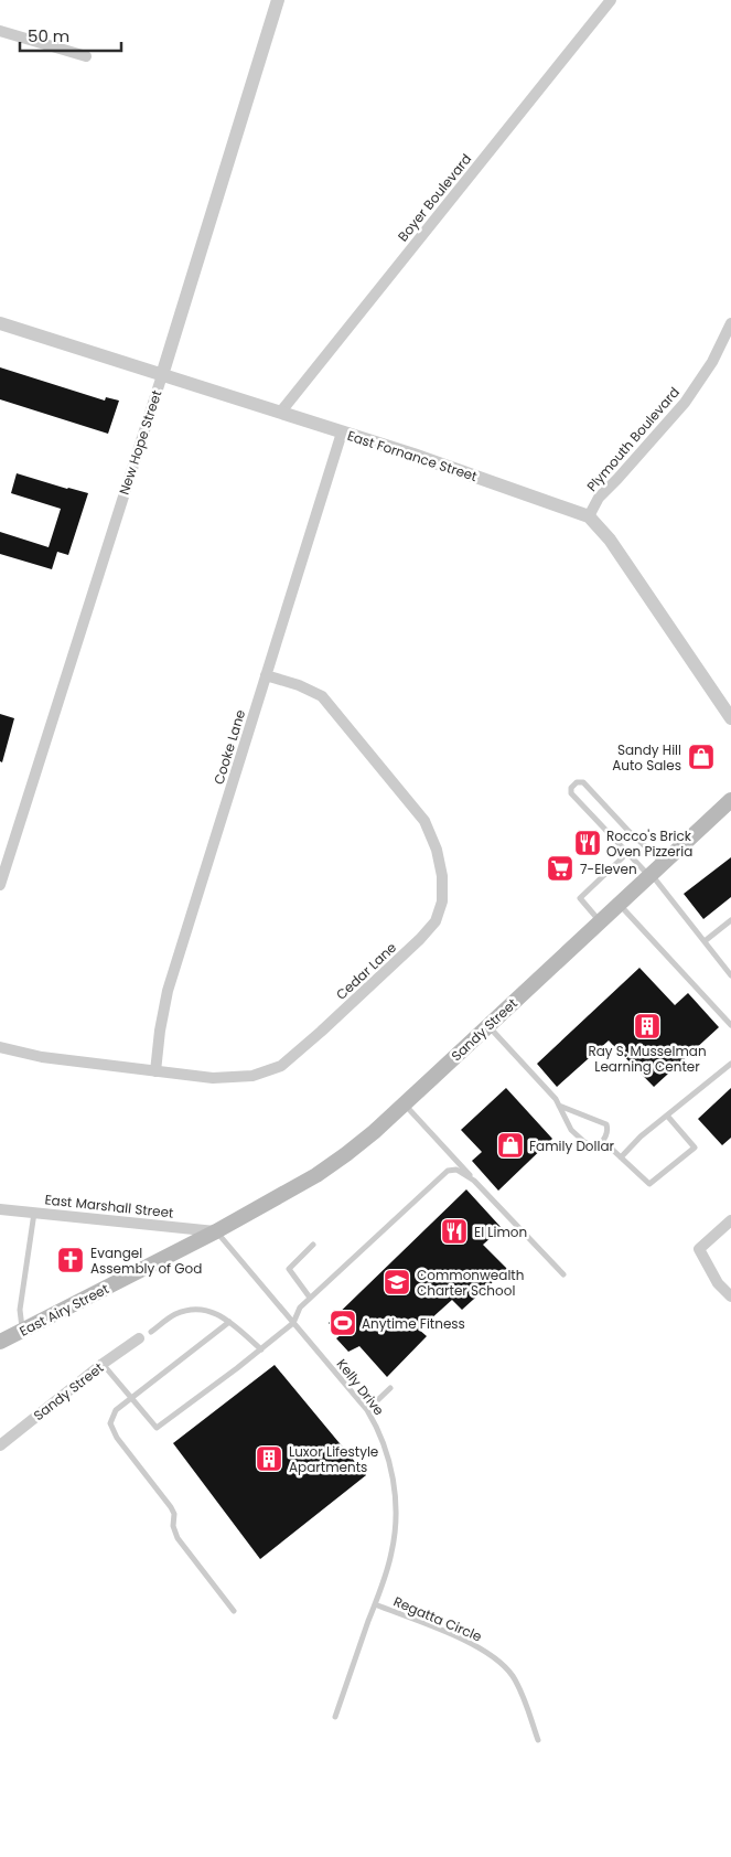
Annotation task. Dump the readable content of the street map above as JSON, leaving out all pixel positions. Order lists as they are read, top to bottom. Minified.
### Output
{"streets":{"main road":["Sandy Street","East Airy Street"],"street":["Boyer Boulevard","Plymouth Boulevard","New Hope Street","East Fornance Street","Cooke Lane","Cedar Lane","East Marshall Street"],"lane":["Kelly Drive","Regatta Circle"]},"crossings":[["Boyer Boulevard","East Fornance Street"],["Plymouth Boulevard","East Fornance Street"],["New Hope Street","East Fornance Street"],["East Fornance Street","Cooke Lane"],["Cooke Lane","Cedar Lane"],["Sandy Street","East Marshall Street"],["Sandy Street","East Airy Street"],["Sandy Street","Kelly Drive"],["East Marshall Street","East Airy Street"],["East Marshall Street","Kelly Drive"],["East Airy Street","Kelly Drive"],["Kelly Drive","Regatta Circle"]],"places":{"shop":["Sandy Hill Auto Sales","Family Dollar"],"restaurant":["Rocco's Brick Oven Pizzeria","El Limon"],"supermarket":["7-Eleven"],"building":["Ray S. Musselman Learning Center","Luxor Lifestyle Apartments"],"church":["Evangel Assembly of God"],"school or university":["Commonwealth Charter School"],"sports":["Anytime Fitness"]},"scale_bar":"50 m"}
